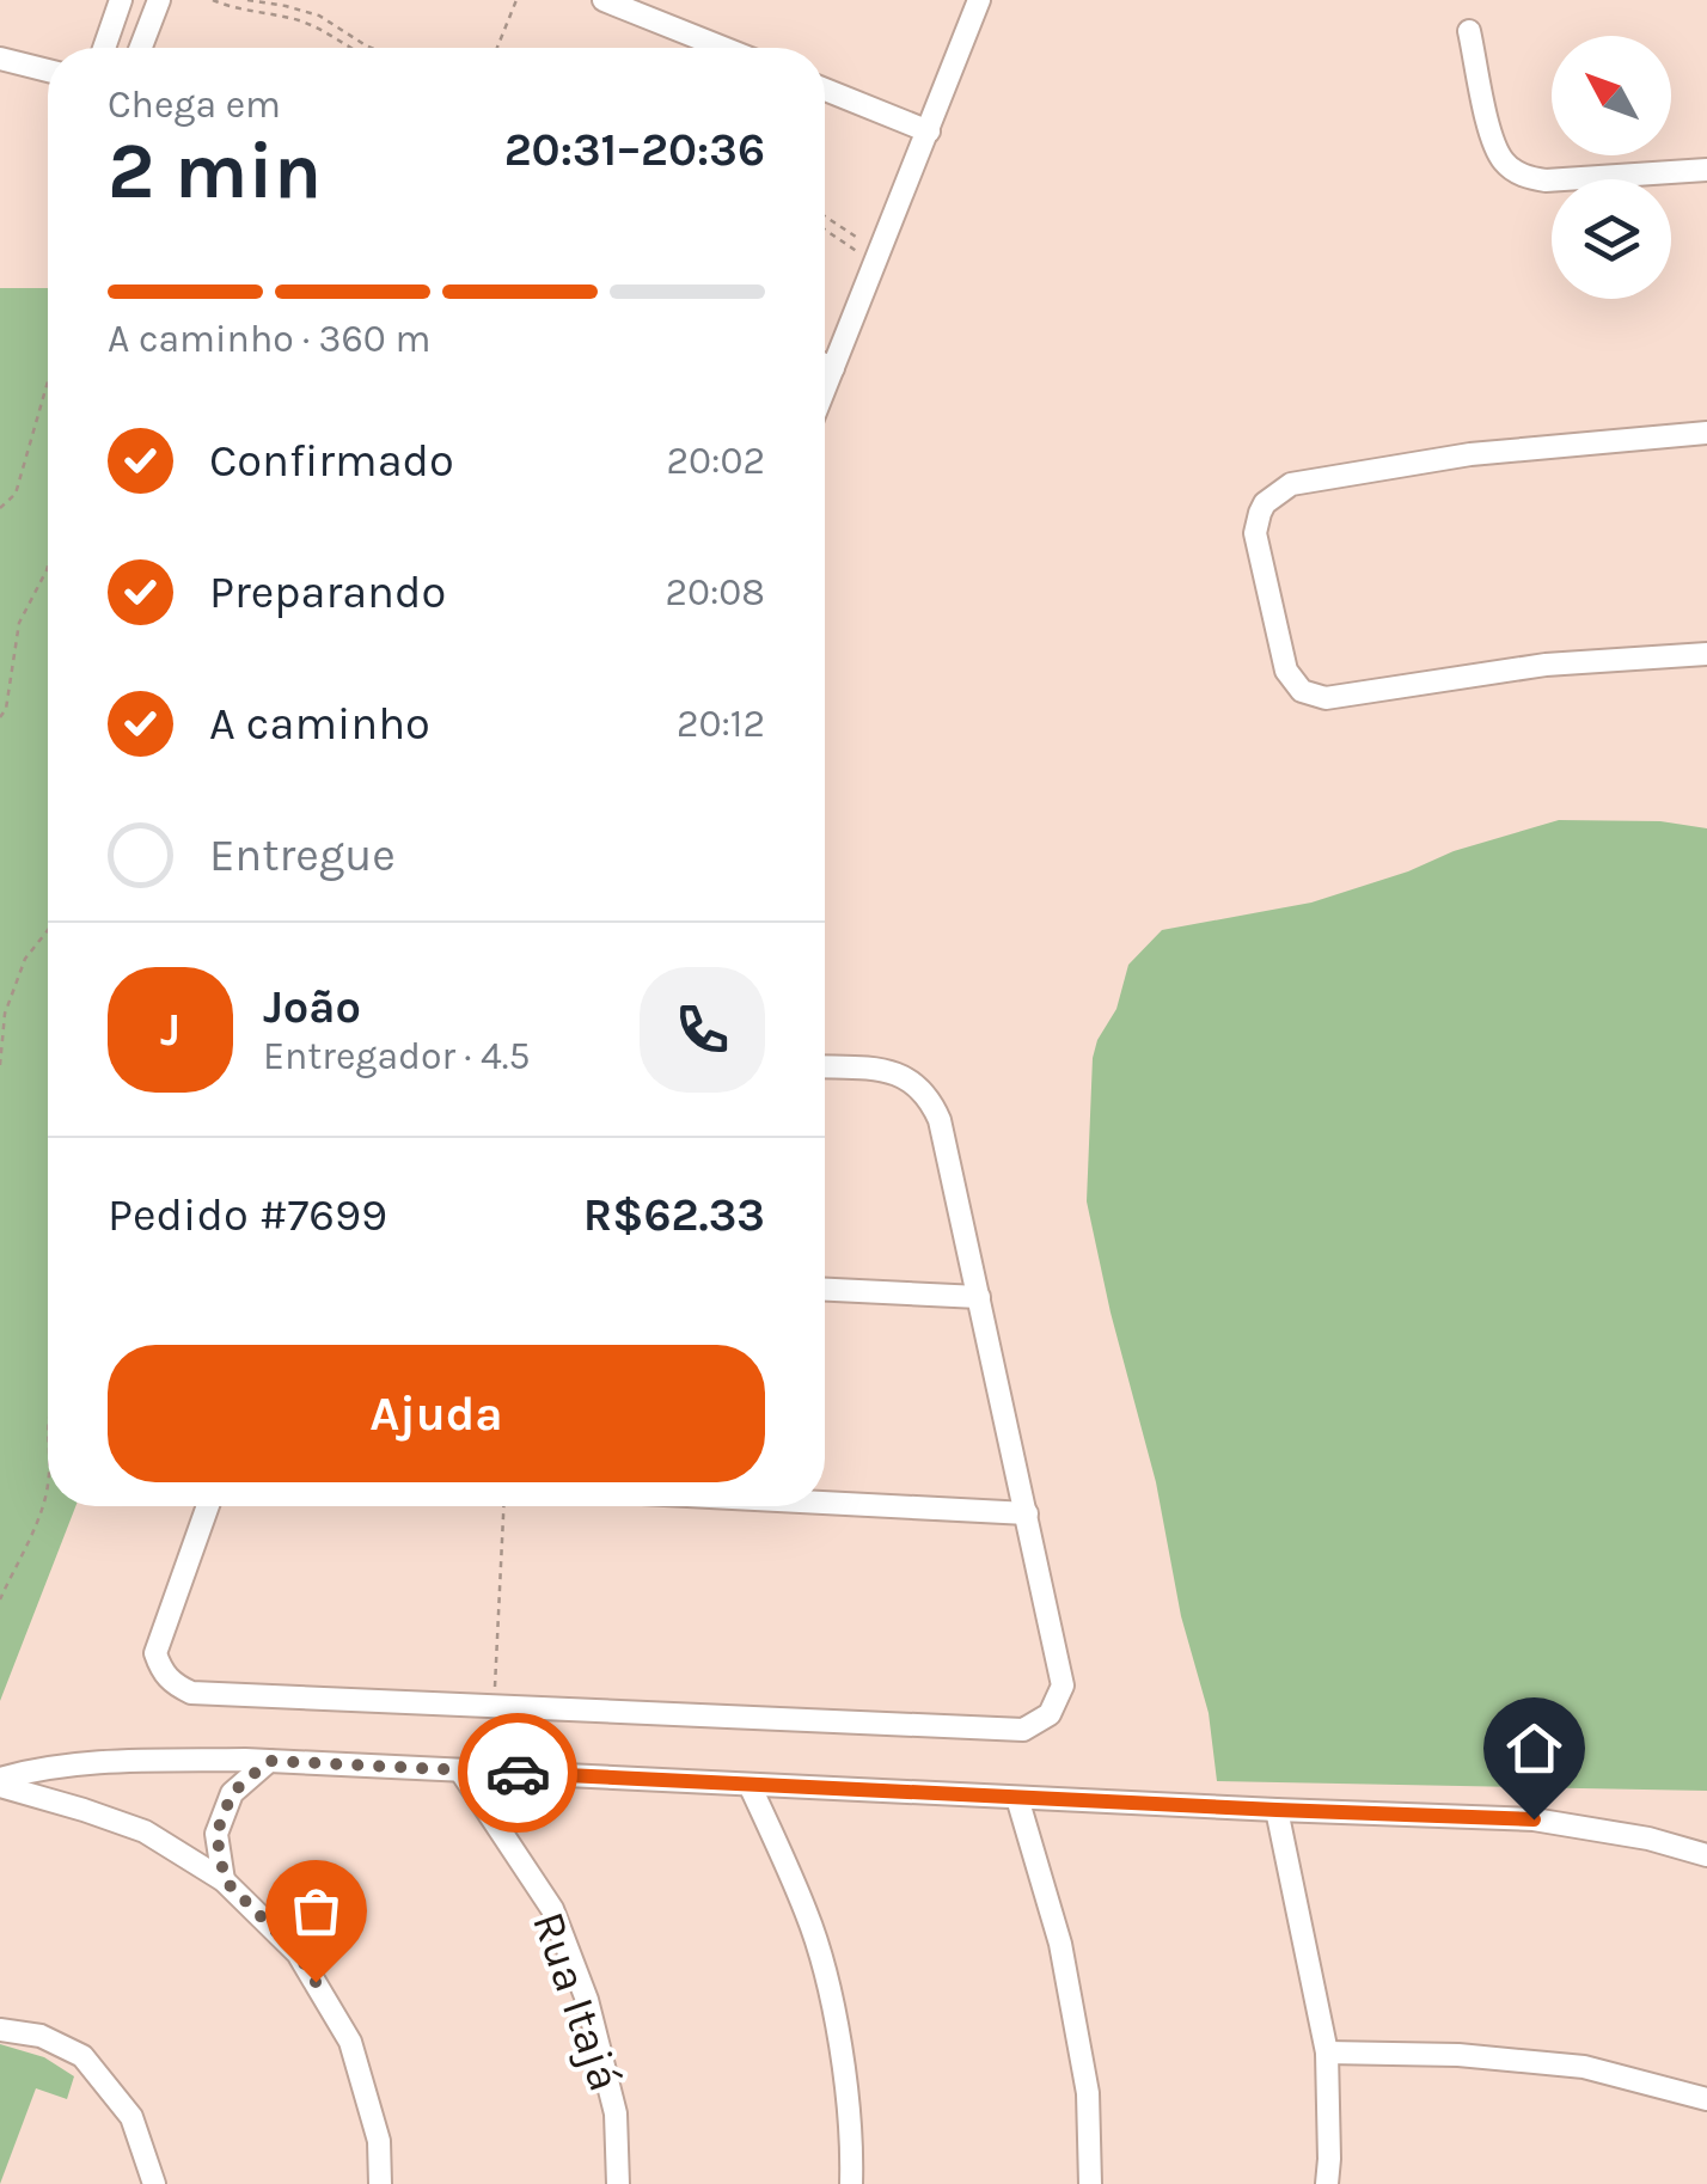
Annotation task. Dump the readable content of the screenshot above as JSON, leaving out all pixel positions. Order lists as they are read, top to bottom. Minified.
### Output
{"streets":{"street":["Rua Itajá"]},"north":"top left","page":{"heading":["2 min","Chega em","20:31–20:36"],"panel":["João","Entregador · 4.5","Pedido #7699","R$62.33"],"bar":"A caminho · 360 m","list":[["Confirmado","20:02"],["Preparando","20:08"],["A caminho","20:12"],"Entregue"],"round":"J","buttons":"Ajuda"}}
